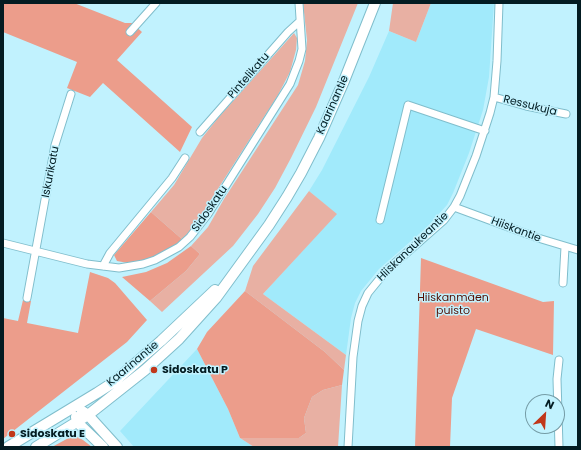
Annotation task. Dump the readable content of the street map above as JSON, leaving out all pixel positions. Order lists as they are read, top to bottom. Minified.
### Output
{"streets":{"main road":["Kaarinantie"],"street":["Pintelikatu","Ressukuja","Iskurikatu","Sidoskatu","Hiiskantie","Hiiskanaukeantie"]},"crossings":[["Pintelikatu","Sidoskatu"],["Ressukuja","Hiiskanaukeantie"],["Iskurikatu","Sidoskatu"],["Hiiskantie","Hiiskanaukeantie"]],"parks":["Hiiskanmäen puisto"],"places":["Sidoskatu P","Sidoskatu E"],"north":"top right"}
